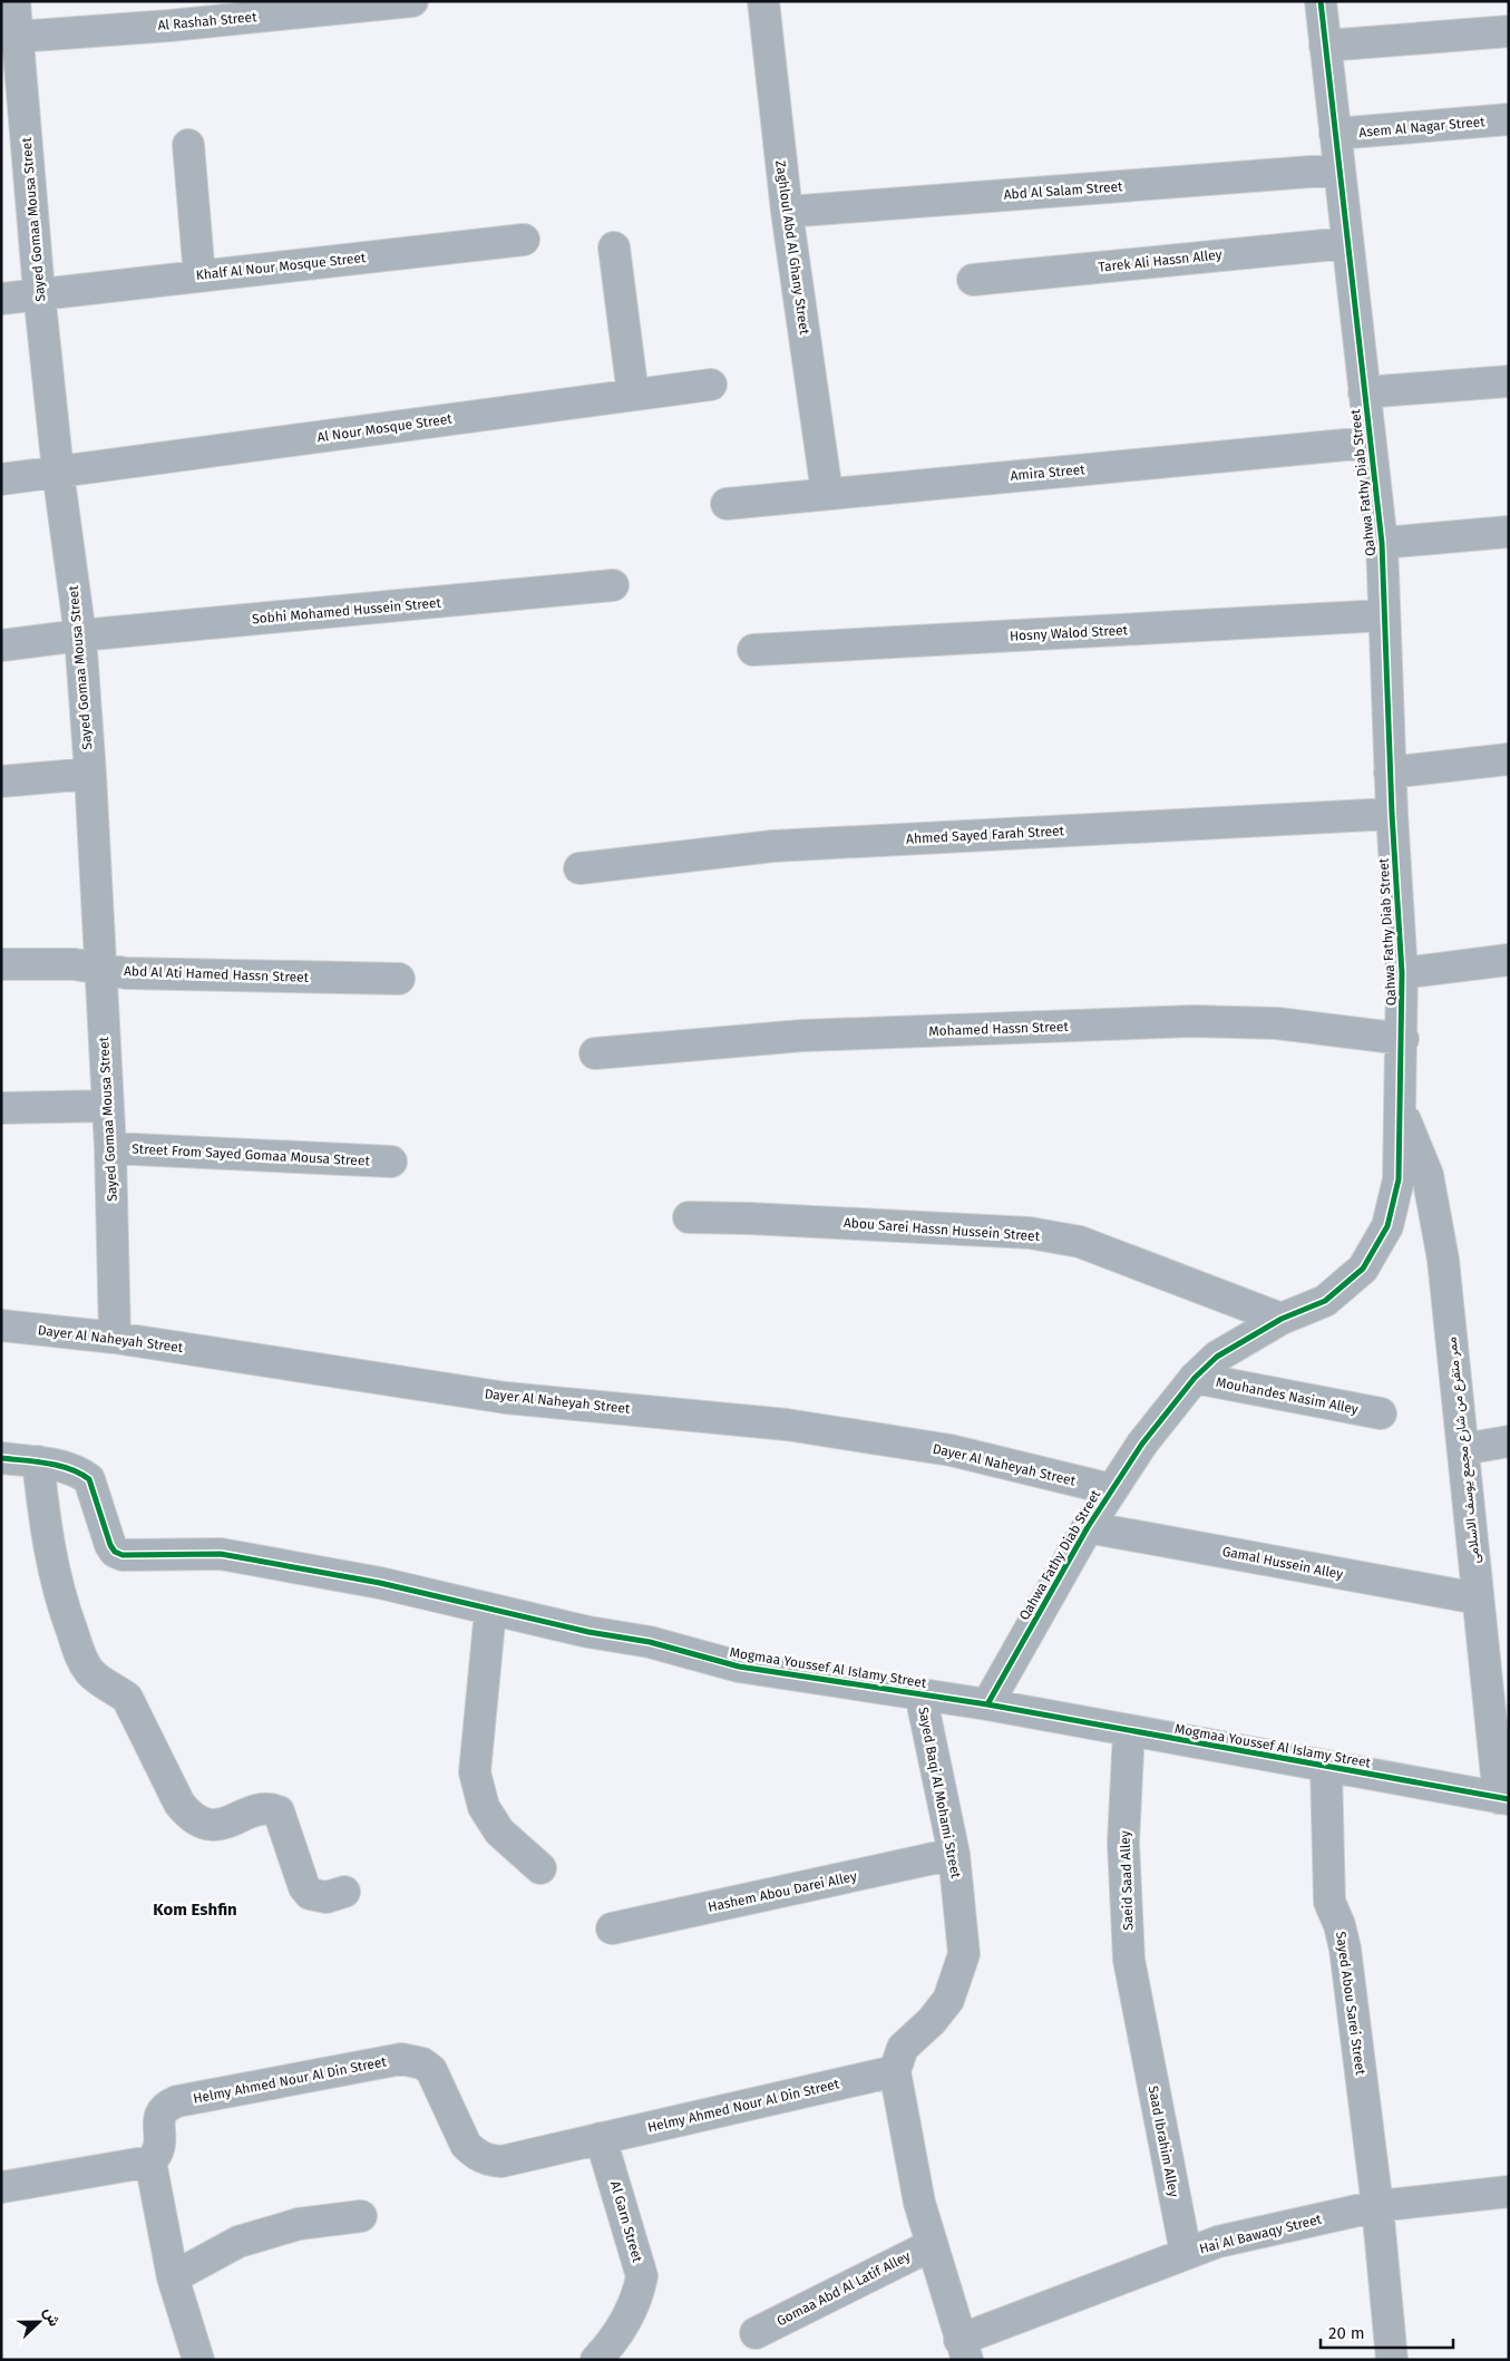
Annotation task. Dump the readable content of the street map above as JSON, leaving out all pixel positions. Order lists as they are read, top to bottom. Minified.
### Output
{"streets":{"street":["Al Rashah Street","Asem Al Nagar Street","Abd Al Salam Street","Sayed Gomaa Mousa Street","Zaghloul Abd Al Ghany Street","Tarek Ali Hassn Alley","Khalf Al Nour Mosque Street","Al Nour Mosque Street","Amira Street","Qahwa Fathy Diab Street","Sobhi Mohamed Hussein Street","Hosny Walod Street","Ahmed Sayed Farah Street","Abd Al Ati Hamed Hassn Street","Mohamed Hassn Street","Street From Sayed Gomaa Mousa Street","Abou Sarei Hassn Hussein Street","Dayer Al Naheyah Street","Mouhandes Nasim Alley","ممر متفرع من شارع مجمع يوسف الاسلامى","Gamal Hussein Alley","Mogmaa Youssef Al Islamy Street","Sayed Baqi Al Mohami Street","Saeid Saad Alley","Hashem Abou Darei Alley","Sayed Abou Sarei Street","Helmy Ahmed Nour Al Din Street","Saad Ibrahim Alley","Al Garn Street","Hai Al Bawaqy Street","Gomaa Abd Al Latif Alley"]},"crossings":[["Al Rashah Street","Sayed Gomaa Mousa Street"],["Asem Al Nagar Street","Qahwa Fathy Diab Street"],["Abd Al Salam Street","Zaghloul Abd Al Ghany Street"],["Abd Al Salam Street","Qahwa Fathy Diab Street"],["Sayed Gomaa Mousa Street","Khalf Al Nour Mosque Street"],["Sayed Gomaa Mousa Street","Al Nour Mosque Street"],["Sayed Gomaa Mousa Street","Sobhi Mohamed Hussein Street"],["Sayed Gomaa Mousa Street","Abd Al Ati Hamed Hassn Street"],["Sayed Gomaa Mousa Street","Street From Sayed Gomaa Mousa Street"],["Sayed Gomaa Mousa Street","Dayer Al Naheyah Street"],["Zaghloul Abd Al Ghany Street","Amira Street"],["Tarek Ali Hassn Alley","Qahwa Fathy Diab Street"],["Amira Street","Qahwa Fathy Diab Street"],["Qahwa Fathy Diab Street","Hosny Walod Street"],["Qahwa Fathy Diab Street","Ahmed Sayed Farah Street"],["Qahwa Fathy Diab Street","Mohamed Hassn Street"],["Qahwa Fathy Diab Street","Abou Sarei Hassn Hussein Street"],["Qahwa Fathy Diab Street","Dayer Al Naheyah Street"],["Qahwa Fathy Diab Street","Mouhandes Nasim Alley"],["Qahwa Fathy Diab Street","ممر متفرع من شارع مجمع يوسف الاسلامى"],["Qahwa Fathy Diab Street","Gamal Hussein Alley"],["Qahwa Fathy Diab Street","Mogmaa Youssef Al Islamy Street"],["ممر متفرع من شارع مجمع يوسف الاسلامى","Gamal Hussein Alley"],["ممر متفرع من شارع مجمع يوسف الاسلامى","Mogmaa Youssef Al Islamy Street"],["Mogmaa Youssef Al Islamy Street","Sayed Baqi Al Mohami Street"],["Mogmaa Youssef Al Islamy Street","Saeid Saad Alley"],["Mogmaa Youssef Al Islamy Street","Sayed Abou Sarei Street"],["Sayed Baqi Al Mohami Street","Hashem Abou Darei Alley"],["Sayed Baqi Al Mohami Street","Helmy Ahmed Nour Al Din Street"],["Saeid Saad Alley","Saad Ibrahim Alley"],["Sayed Abou Sarei Street","Hai Al Bawaqy Street"],["Helmy Ahmed Nour Al Din Street","Al Garn Street"],["Saad Ibrahim Alley","Hai Al Bawaqy Street"]],"districts":["Kom Eshfin"],"scale_bar":"20 m","north":"right"}
